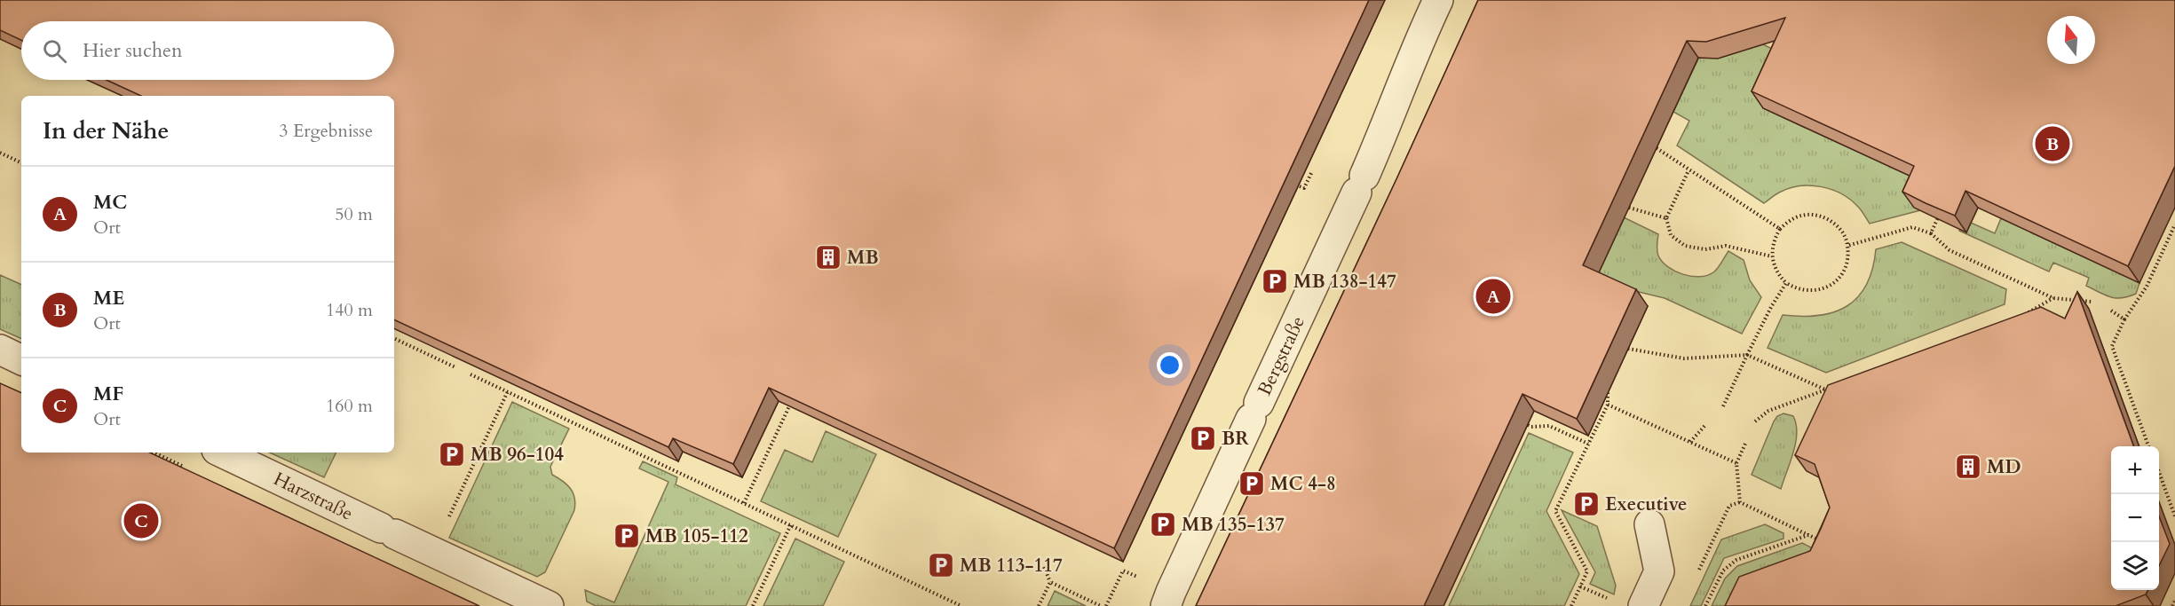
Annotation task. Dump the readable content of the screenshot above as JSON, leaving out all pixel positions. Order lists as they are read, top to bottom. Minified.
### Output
{"streets":{"lane":["Bergstraße","Harzstraße"]},"places":{"building":["MB","MD"],"parking":["MB 138-147","BR","MB 96-104","MC 4-8","Executive","MB 135-137","MB 105-112","MB 113-117"]},"north":"top","page":{"search":"Hier suchen","heading":["In der Nähe","3 Ergebnisse"],"pins":["B","A","C"],"list":[{"mark":"A","name":"MC","note":"Ort","value":"50 m"},{"mark":"B","name":"ME","note":"Ort","value":"140 m"},{"mark":"C","name":"MF","note":"Ort","value":"160 m"}],"map_buttons":["+","−"]}}
